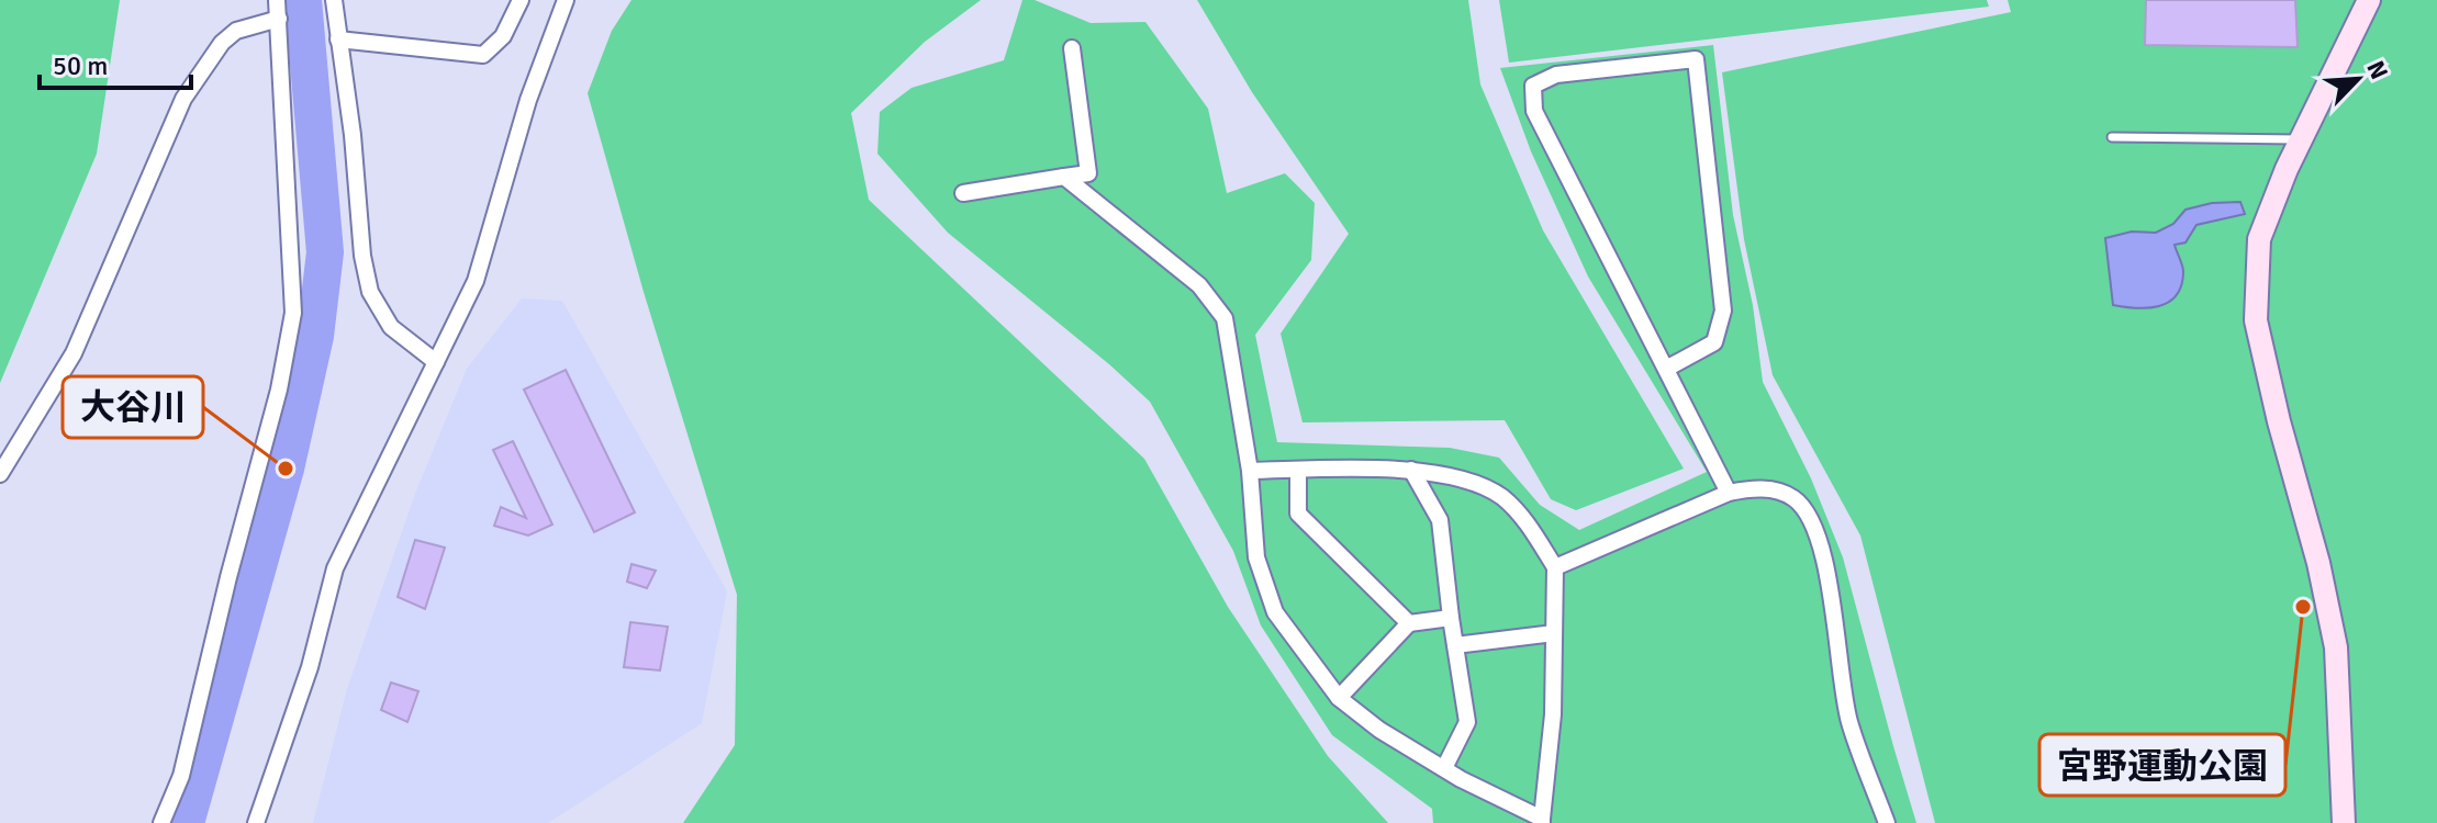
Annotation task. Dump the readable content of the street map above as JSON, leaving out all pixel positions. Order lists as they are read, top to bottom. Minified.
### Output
{"places":["大谷川","宮野運動公園"],"scale_bar":"50 m","north":"top right"}
